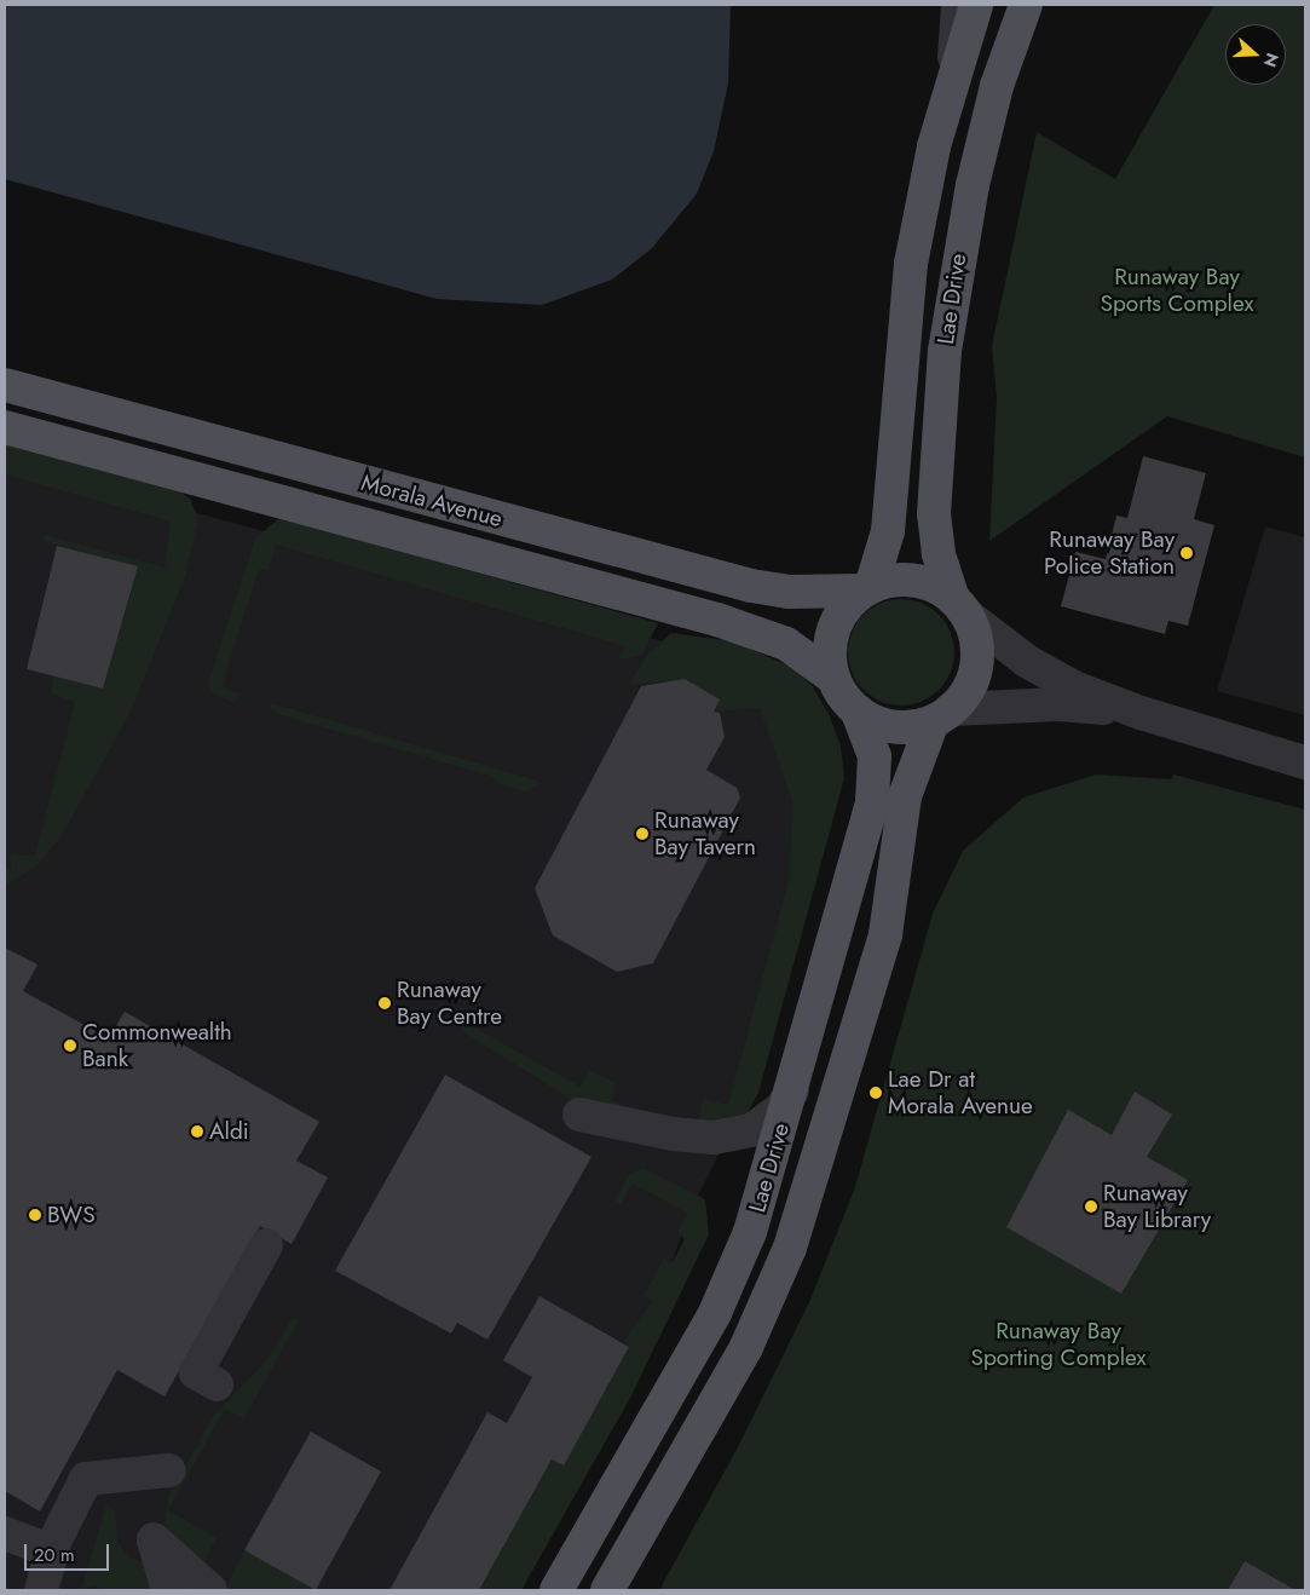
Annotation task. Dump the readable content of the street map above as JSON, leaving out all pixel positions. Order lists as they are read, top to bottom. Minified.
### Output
{"streets":{"main road":["Lae Drive","Morala Avenue"]},"crossings":[["Lae Drive","Morala Avenue"]],"parks":["Runaway Bay Sports Complex","Runaway Bay Sporting Complex"],"places":["Runaway Bay Police Station","Runaway Bay Tavern","Runaway Bay Centre","Commonwealth Bank","Lae Dr at Morala Avenue","Aldi","Runaway Bay Library","BWS"],"scale_bar":"20 m","north":"right"}
